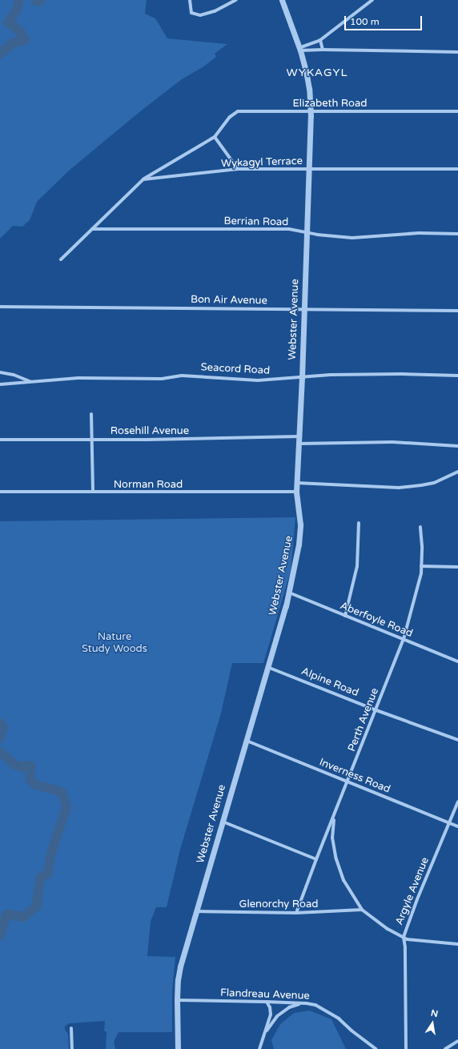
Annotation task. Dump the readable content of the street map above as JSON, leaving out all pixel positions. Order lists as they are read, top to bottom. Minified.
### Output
{"streets":{"street":["Elizabeth Road","Wykagyl Terrace","Berrian Road","Bon Air Avenue","Webster Avenue","Seacord Road","Rosehill Avenue","Norman Road","Aberfoyle Road","Alpine Road","Perth Avenue","Inverness Road","Argyle Avenue","Glenorchy Road","Flandreau Avenue"]},"crossings":[["Elizabeth Road","Wykagyl Terrace"],["Elizabeth Road","Webster Avenue"],["Wykagyl Terrace","Webster Avenue"],["Berrian Road","Webster Avenue"],["Bon Air Avenue","Webster Avenue"],["Webster Avenue","Seacord Road"],["Webster Avenue","Rosehill Avenue"],["Webster Avenue","Norman Road"],["Webster Avenue","Aberfoyle Road"],["Webster Avenue","Alpine Road"],["Webster Avenue","Inverness Road"],["Webster Avenue","Glenorchy Road"],["Webster Avenue","Flandreau Avenue"],["Aberfoyle Road","Perth Avenue"],["Alpine Road","Perth Avenue"],["Perth Avenue","Inverness Road"],["Perth Avenue","Glenorchy Road"],["Inverness Road","Argyle Avenue"]],"districts":["WYKAGYL"],"parks":["Nature Study Woods"],"scale_bar":"100 m","north":"top"}
